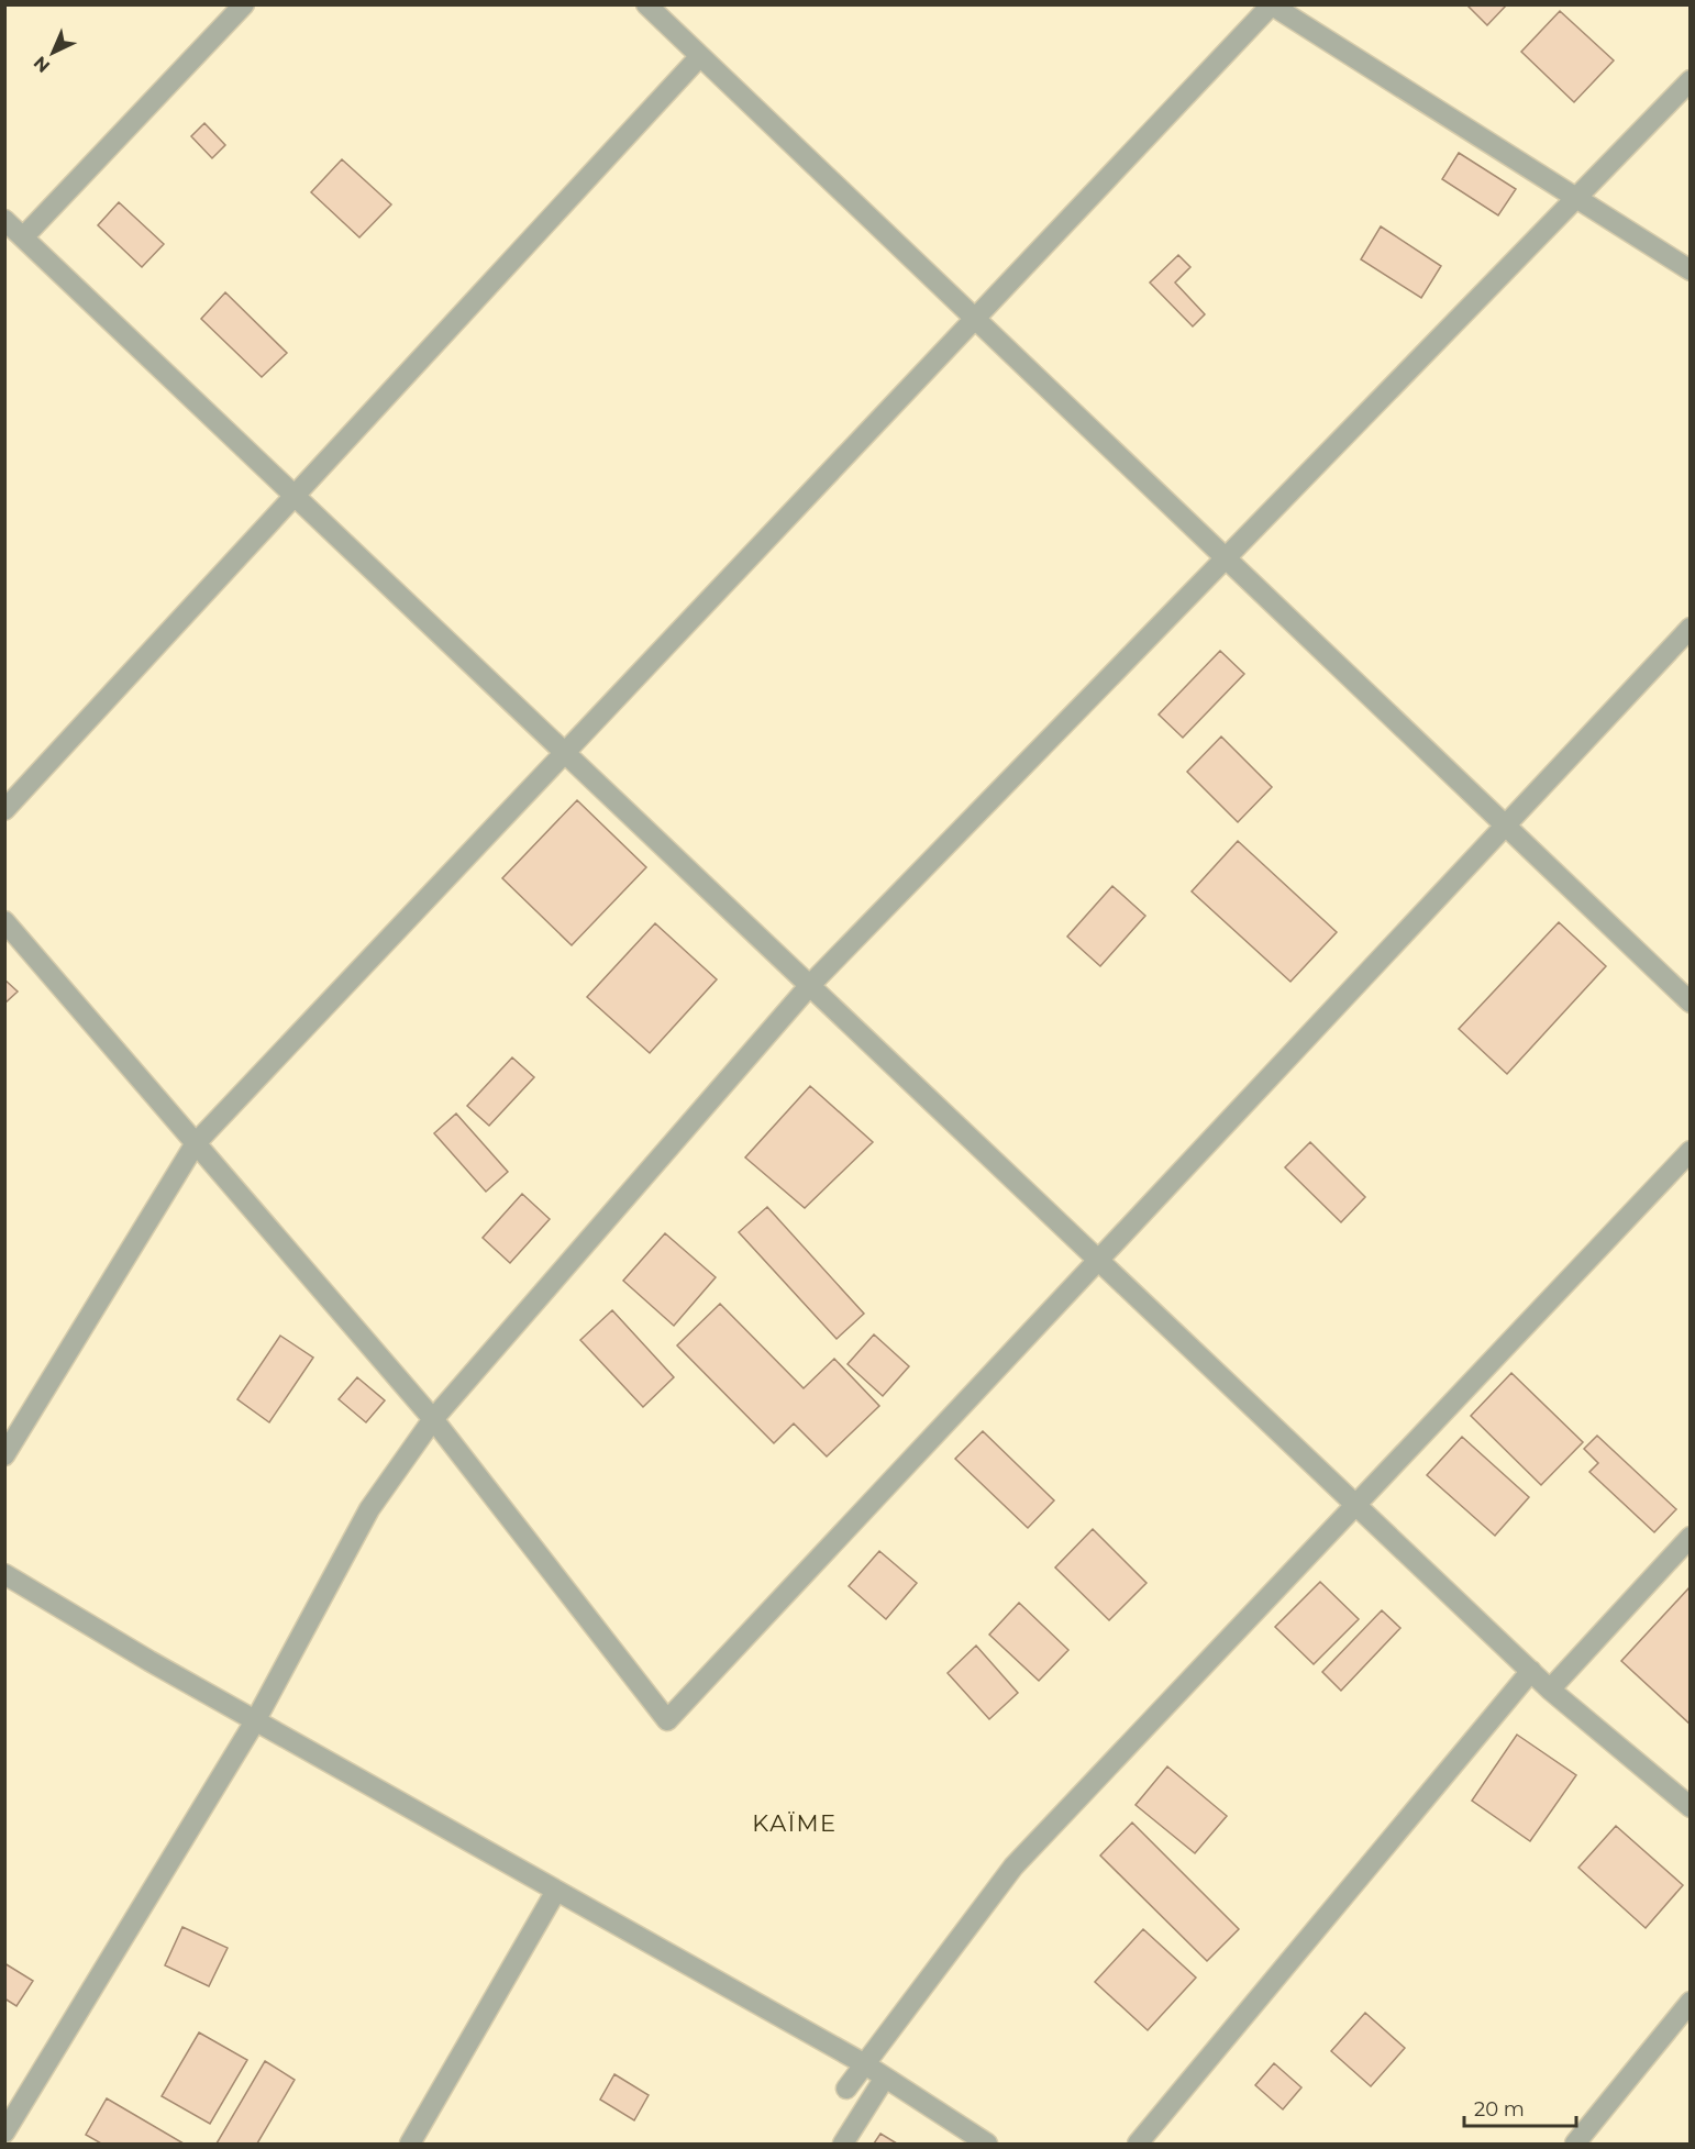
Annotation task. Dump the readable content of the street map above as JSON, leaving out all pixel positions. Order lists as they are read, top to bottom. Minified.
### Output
{"districts":["KAÏME"],"scale_bar":"20 m","north":"bottom left"}
